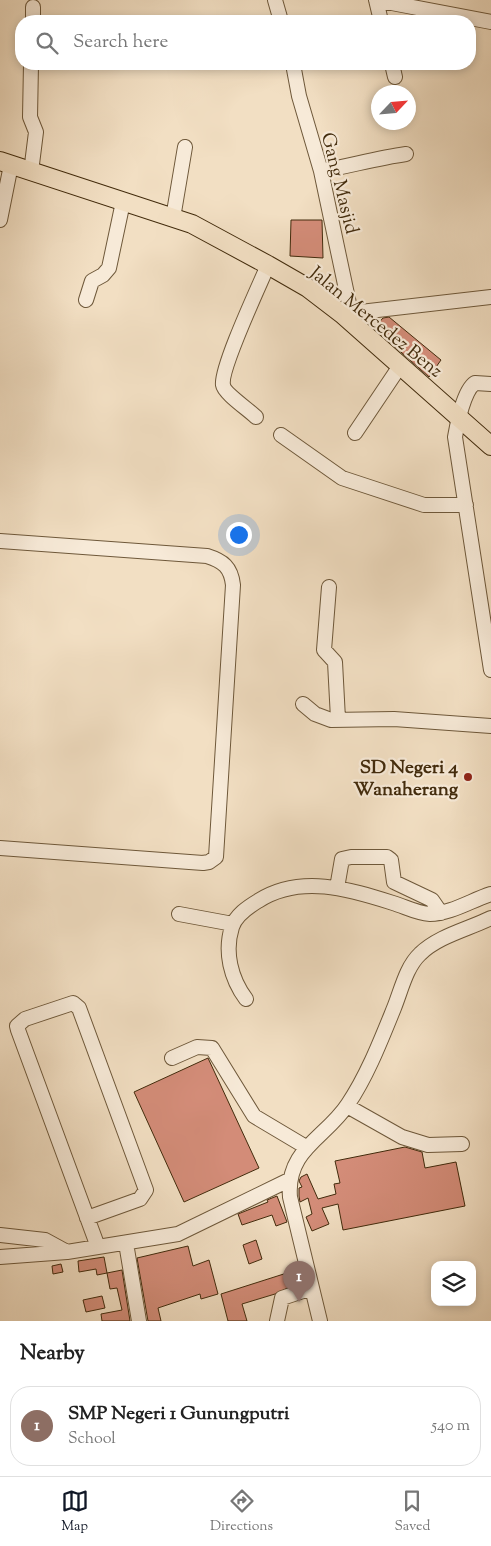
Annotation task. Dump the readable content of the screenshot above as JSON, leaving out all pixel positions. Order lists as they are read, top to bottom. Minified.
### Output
{"streets":{"main road":["Jalan Mercedez Benz"],"street":["Gang Masjid"]},"crossings":[["Gang Masjid","Jalan Mercedez Benz"]],"places":["SD Negeri 4 Wanaherang"],"north":"top right","page":{"search":"Search here","pins":"1","heading":"Nearby","list":[{"mark":"1","name":"SMP Negeri 1 Gunungputri","note":"School","value":"540 m"}],"nav":["Map","Directions","Saved"]}}
